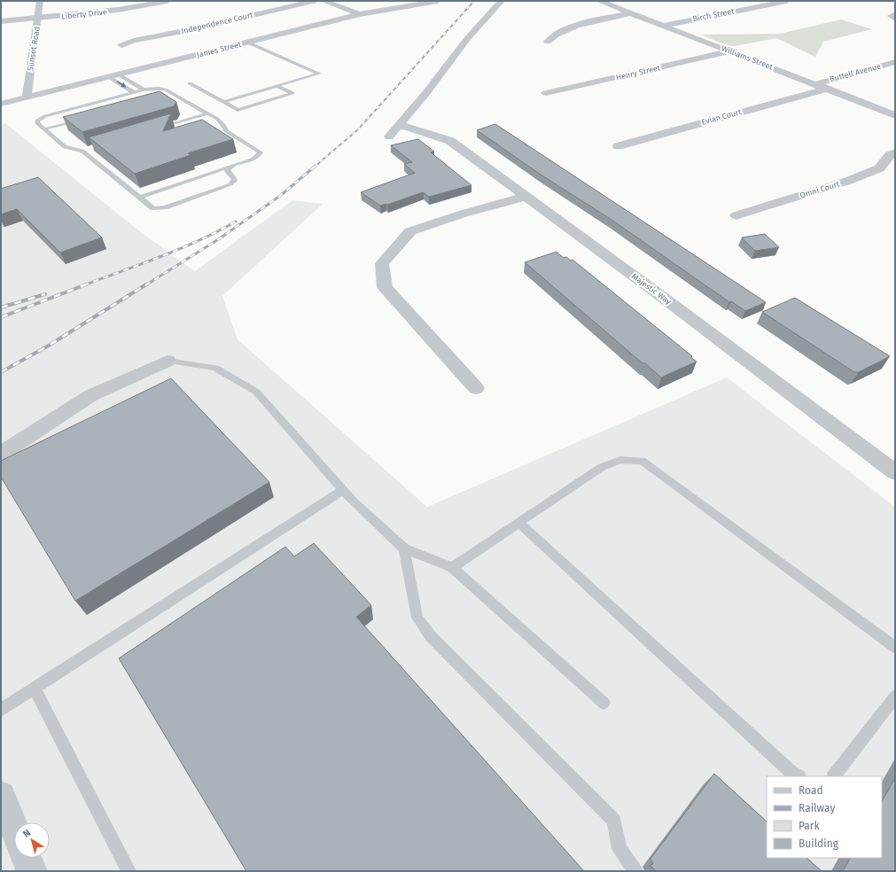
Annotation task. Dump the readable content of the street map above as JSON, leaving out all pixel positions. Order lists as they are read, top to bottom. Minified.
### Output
{"streets":{"street":["Liberty Drive","Birch Street","Independence Court","Sunset Road","James Street","Williams Street","Henry Street","Buttell Avenue","Evian Court","Omni Court","Majestic Way"]},"crossings":[["Liberty Drive","Sunset Road"],["Birch Street","Williams Street"],["Sunset Road","James Street"],["Williams Street","Henry Street"],["Williams Street","Buttell Avenue"],["Williams Street","Evian Court"]],"legend":["Road","Railway","Park","Building"],"north":"top left"}
